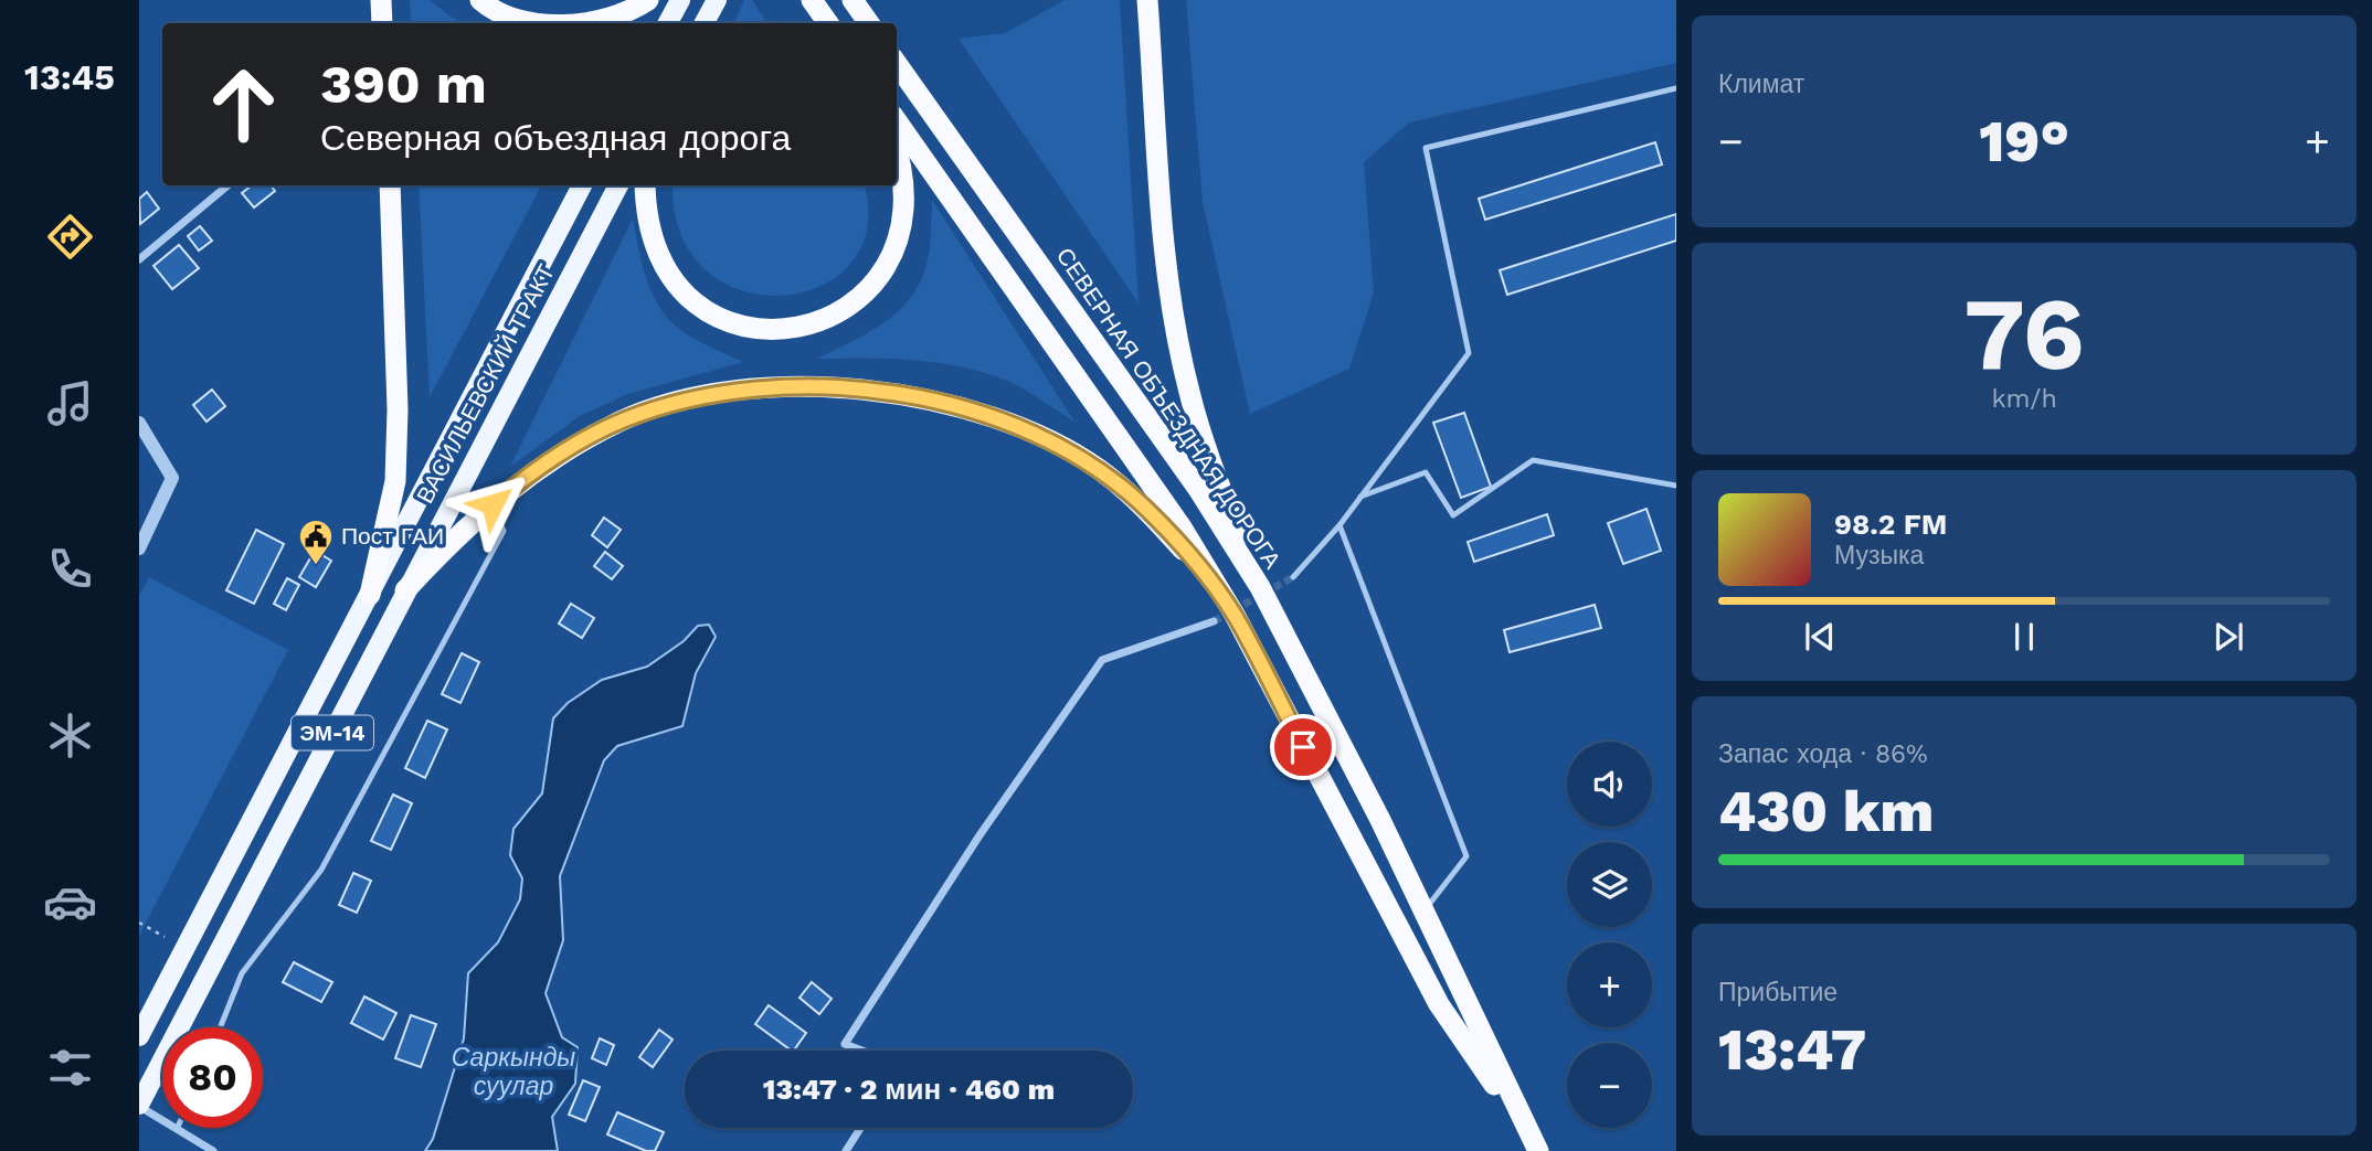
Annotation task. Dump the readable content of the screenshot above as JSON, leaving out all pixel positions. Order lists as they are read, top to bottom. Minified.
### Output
{"streets":{"highway":["СЕВЕРНАЯ ОБЪЕЗДНАЯ ДОРОГА"],"main road":["ВАСИЛЬЕВСКИЙ ТРАКТ","ЭМ-14"]},"water":["Саркынды суулар"],"places":{"public building":["Пост ГАИ"]},"page":{"tabs":"13:45","tile":["Климат",["76","km/h"],["Запас хода · 86%","430 km"],["Прибытие","13:47"]],"turn":["390 m","Северная объездная дорога"],"heat":["−","19°","+"],"song":["98.2 FM","Музыка"],"map_buttons":["+","−"],"limit":"80","trip":"13:47 · 2 мин · 460 m"}}
